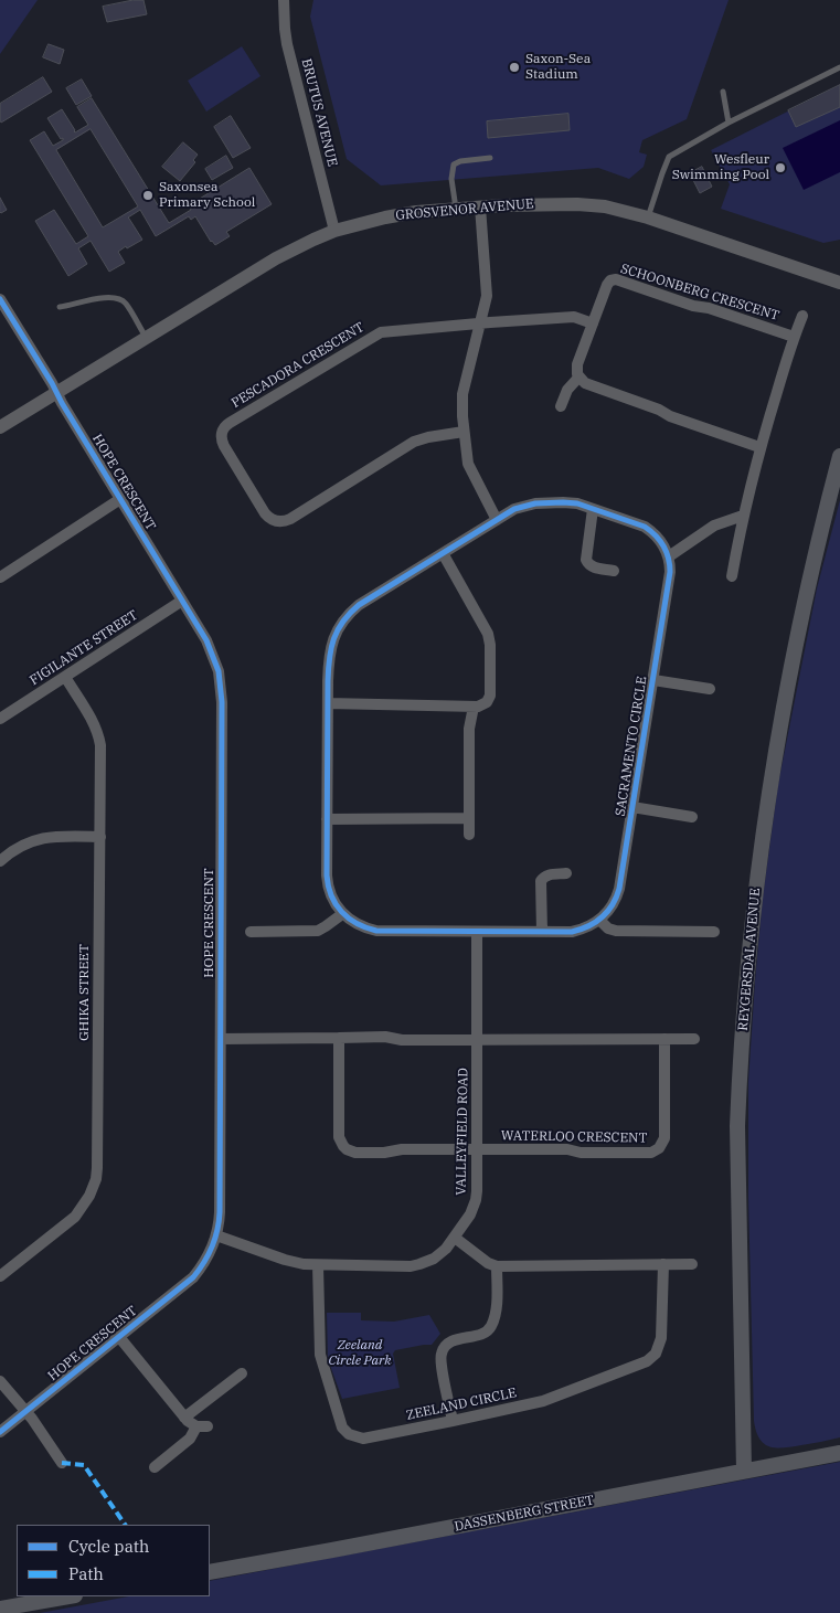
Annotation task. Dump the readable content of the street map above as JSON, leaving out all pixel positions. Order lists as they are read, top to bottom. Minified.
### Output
{"streets":{"main road":["REYGERSDAL AVENUE","DASSENBERG STREET"],"street":["BRUTUS AVENUE","GROSVENOR AVENUE","SCHOONBERG CRESCENT","PESCADORA CRESCENT","HOPE CRESCENT","FIGILANTE STREET","SACRAMENTO CIRCLE","GHIKA STREET","VALLEYFIELD ROAD","WATERLOO CRESCENT","ZEELAND CIRCLE"]},"crossings":[["BRUTUS AVENUE","GROSVENOR AVENUE"],["GROSVENOR AVENUE","HOPE CRESCENT"],["HOPE CRESCENT","FIGILANTE STREET"],["HOPE CRESCENT","VALLEYFIELD ROAD"],["FIGILANTE STREET","GHIKA STREET"],["REYGERSDAL AVENUE","DASSENBERG STREET"],["VALLEYFIELD ROAD","WATERLOO CRESCENT"],["VALLEYFIELD ROAD","ZEELAND CIRCLE"]],"parks":["Zeeland Circle Park"],"places":["Saxon-Sea Stadium","Wesfleur Swimming Pool","Saxonsea Primary School"],"legend":["Cycle path","Path"]}
